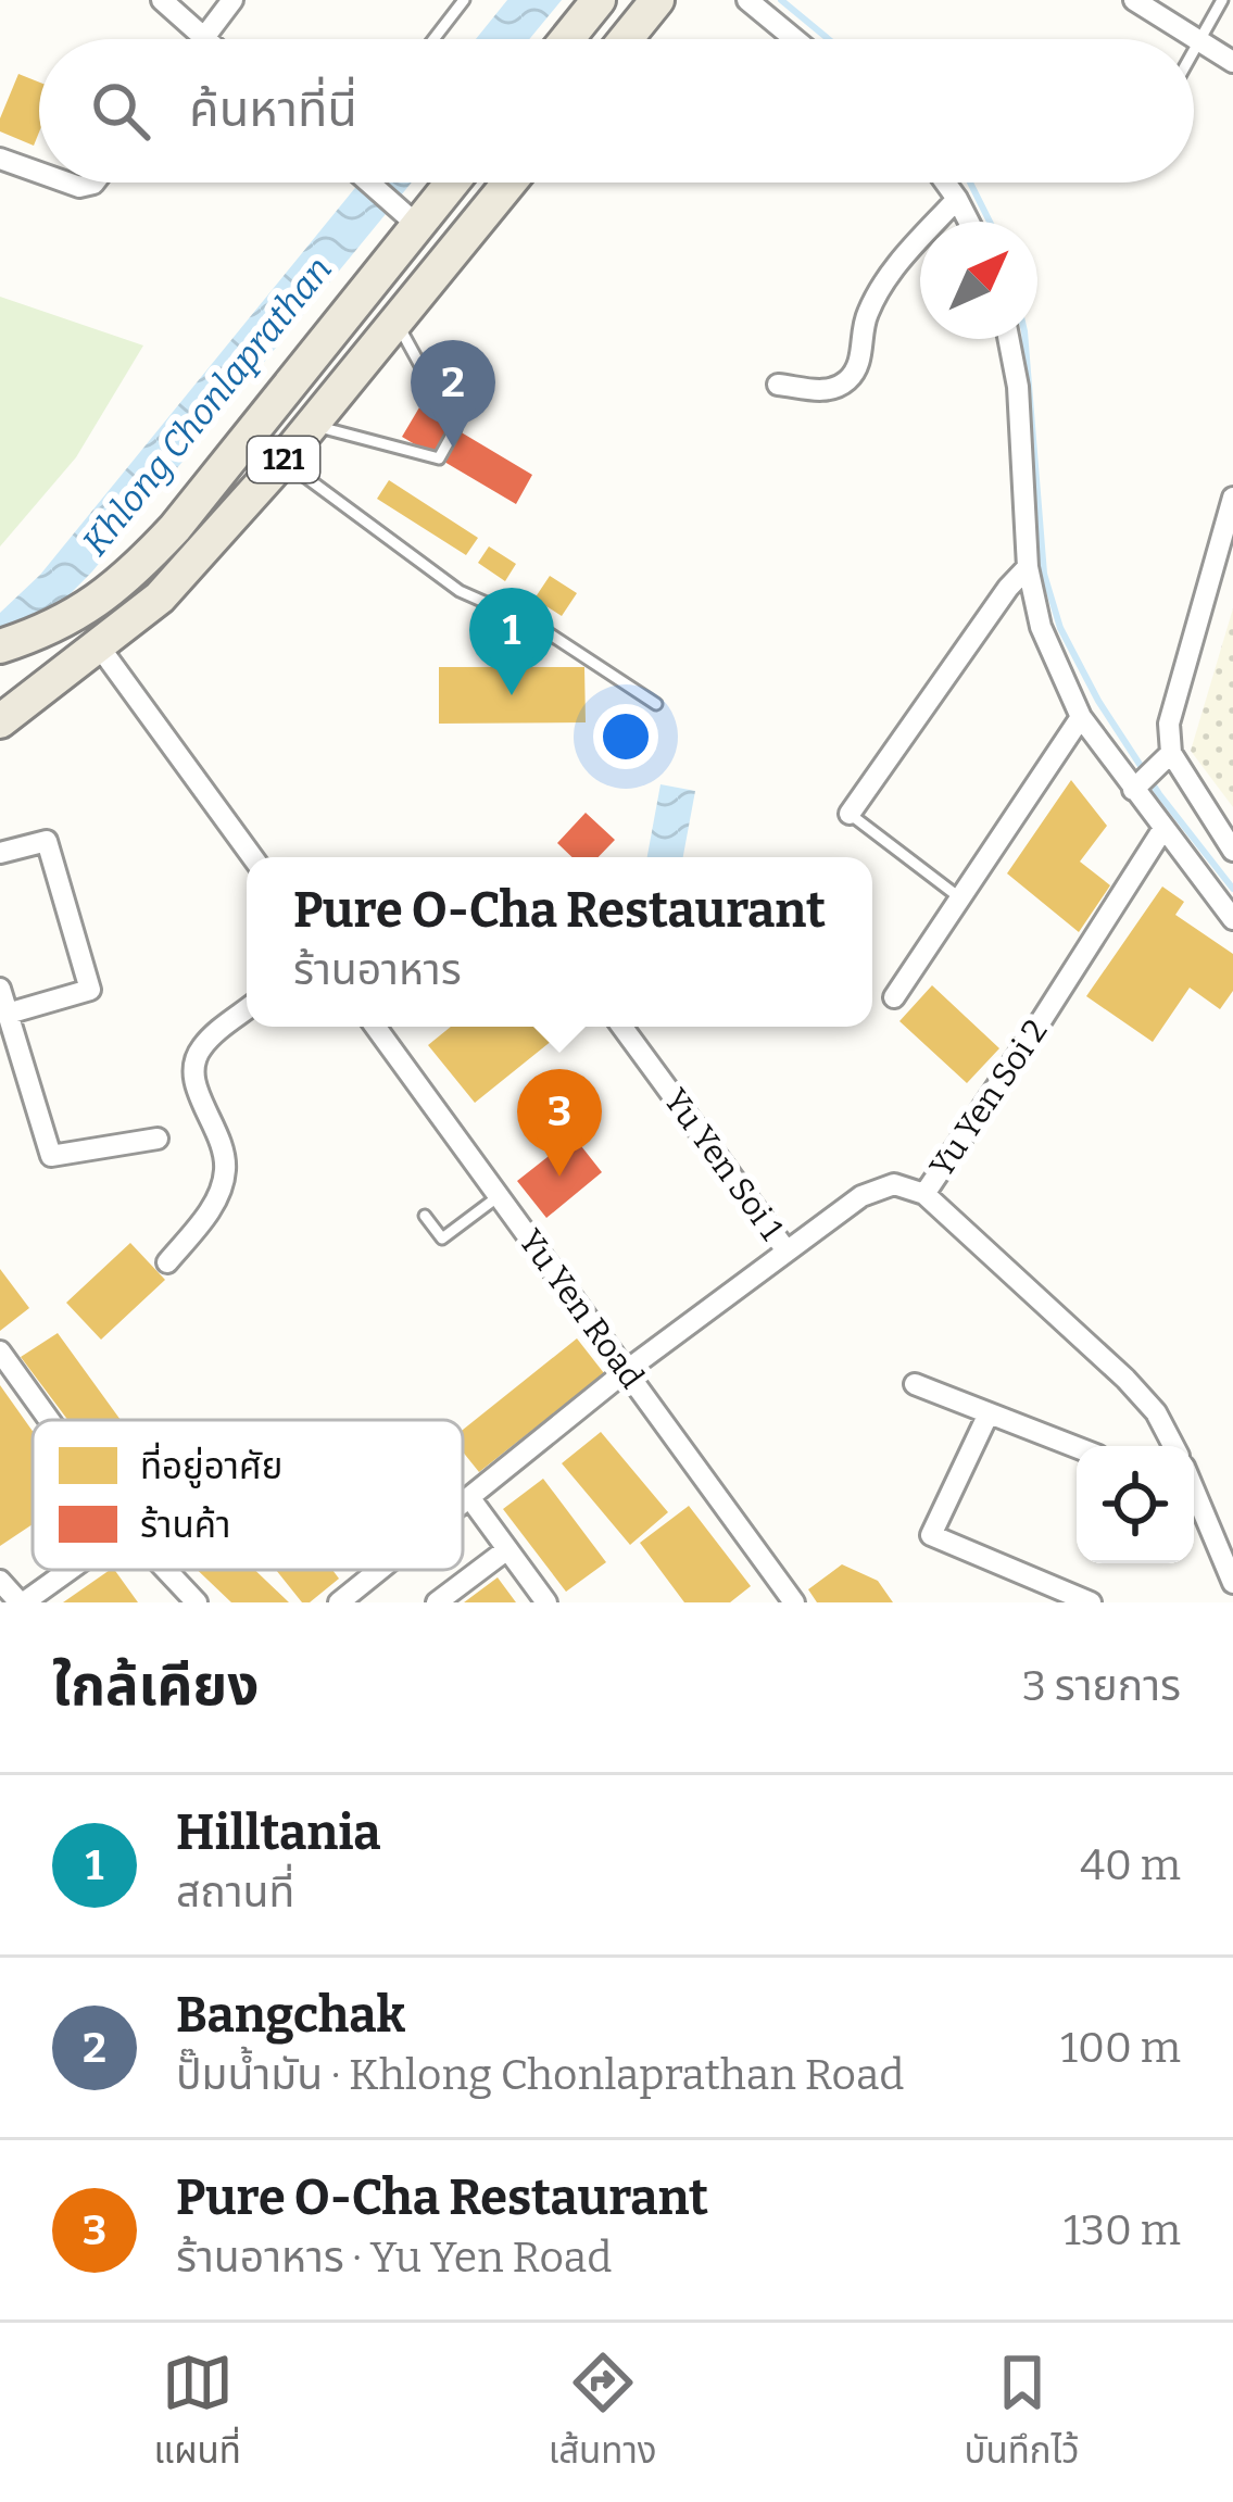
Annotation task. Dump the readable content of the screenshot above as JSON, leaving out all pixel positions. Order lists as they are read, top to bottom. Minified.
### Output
{"streets":{"main road":["121"],"street":["Yu Yen Soi 2","Yu Yen Soi 1","Yu Yen Road"]},"crossings":[["Yu Yen Soi 2","Yu Yen Soi 1"],["Yu Yen Soi 2","Yu Yen Road"]],"water":["Khlong Chonlaprathan"],"legend":["ที่อยู่อาศัย","ร้านค้า"],"north":"top right","page":{"search":"ค้นหาที่นี่","pins":["2","1","3"],"popup":["Pure O-Cha Restaurant","ร้านอาหาร"],"heading":["ใกล้เคียง","3 รายการ"],"list":[{"mark":"1","name":"Hilltania","note":"สถานที่","value":"40 m"},{"mark":"2","name":"Bangchak","note":"ปั๊มน้ำมัน · Khlong Chonlaprathan Road","value":"100 m"},{"mark":"3","name":"Pure O-Cha Restaurant","note":"ร้านอาหาร · Yu Yen Road","value":"130 m"}],"nav":["แผนที่","เส้นทาง","บันทึกไว้"]}}
